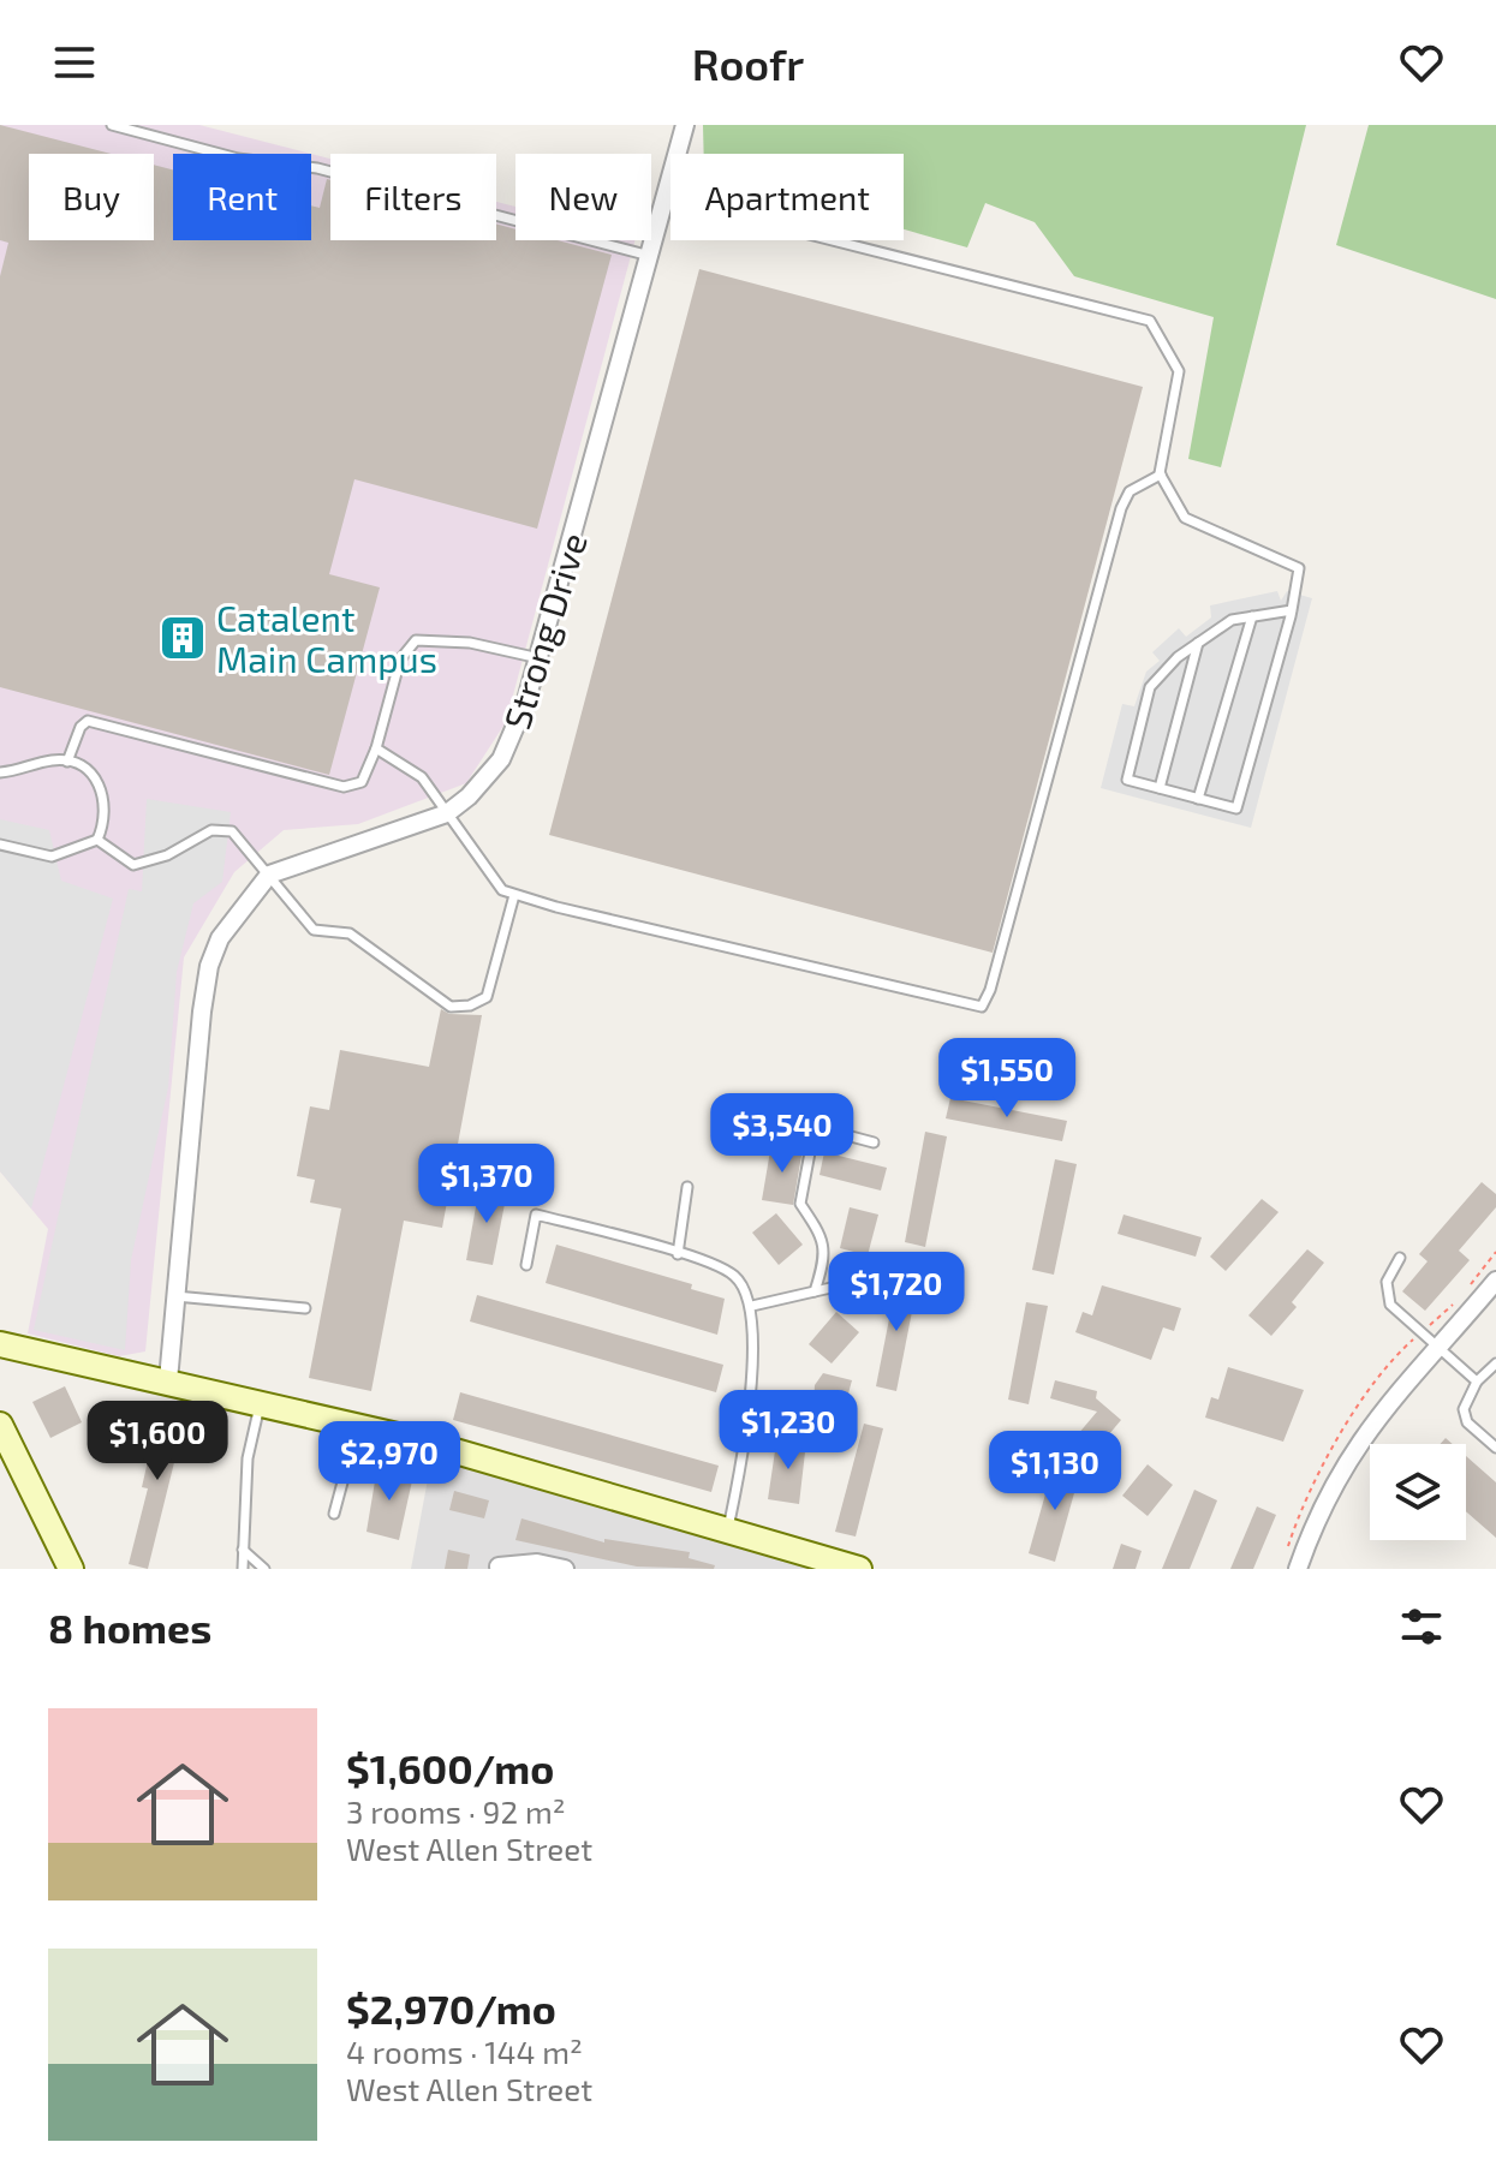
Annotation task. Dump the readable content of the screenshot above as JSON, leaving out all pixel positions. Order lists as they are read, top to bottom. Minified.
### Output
{"streets":{"street":["Strong Drive"]},"places":{"building":["Catalent Main Campus"]},"page":{"header":"Roofr","chip":["Buy","Rent","Filters","New","Apartment"],"price":["$1,550","$3,540","$1,370","$1,720","$1,230","$1,600","$2,970","$1,130"],"heading":"8 homes","list":[{"name":"$1,600/mo","note":"3 rooms · 92 m² · West Allen Street"},{"name":"$2,970/mo","note":"4 rooms · 144 m² · West Allen Street"}]}}
